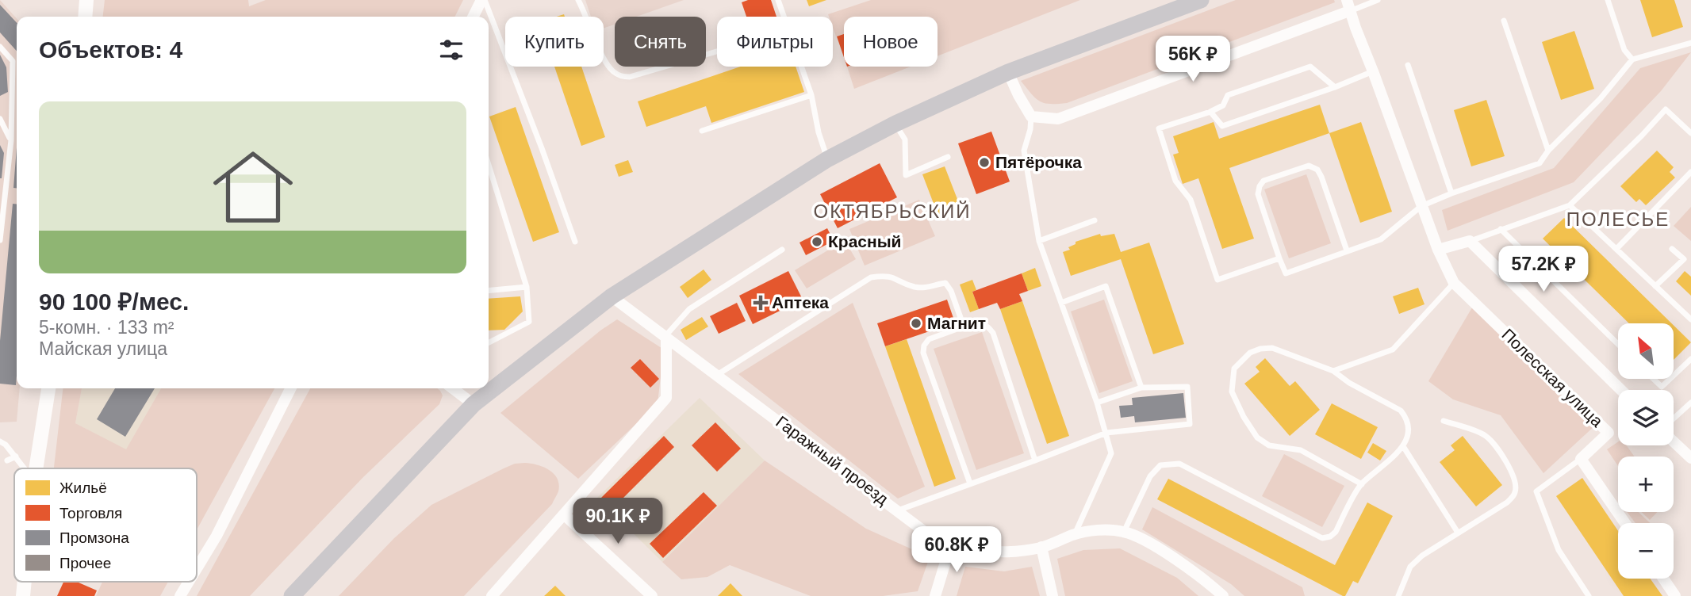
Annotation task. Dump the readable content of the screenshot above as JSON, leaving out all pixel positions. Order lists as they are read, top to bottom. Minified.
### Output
{"streets":{"street":["Полесская улица","Гаражный проезд"]},"districts":["ОКТЯБРЬСКИЙ","ПОЛЕСЬЕ"],"places":{"other":["Пятёрочка","Красный","Магнит"],"health":["Аптека"]},"legend":["Жильё","Торговля","Промзона","Прочее"],"north":"top left","page":{"chip":["Купить","Снять","Фильтры","Новое"],"heading":"Объектов: 4","price":["56K ₽","57.2K ₽","90.1K ₽","60.8K ₽"],"list":[{"name":"90 100 ₽/мес.","note":"5-комн. · 133 m² · Майская улица"}],"map_buttons":["+","−"]}}
